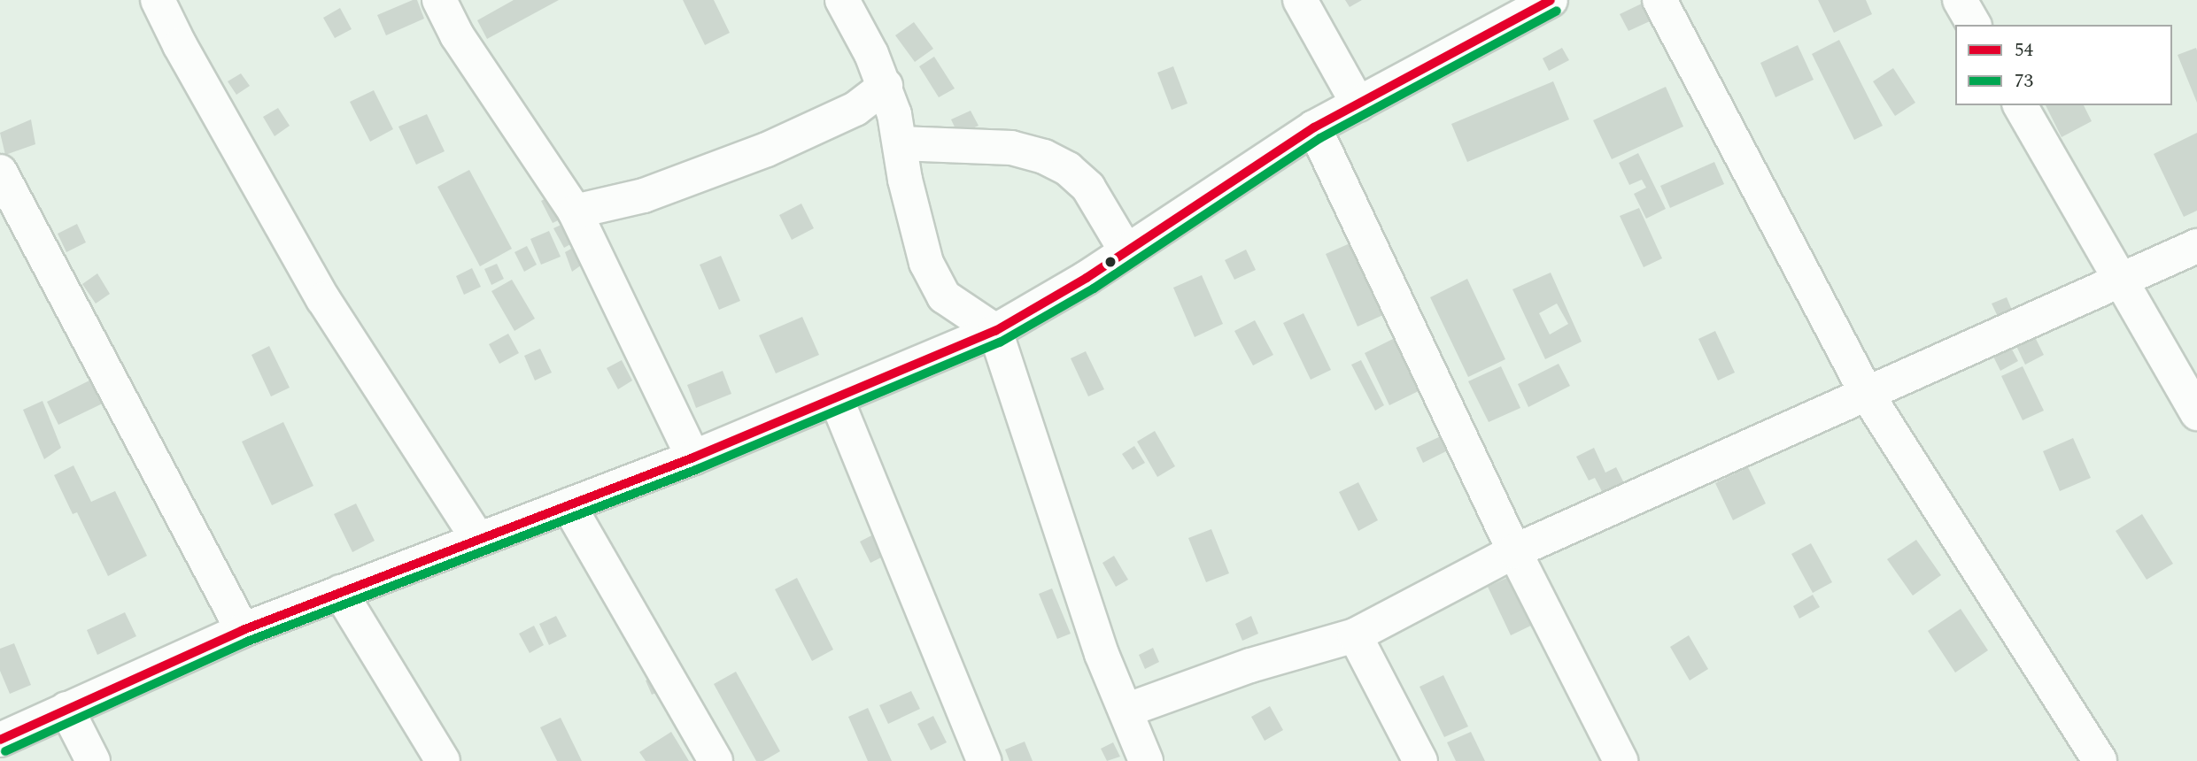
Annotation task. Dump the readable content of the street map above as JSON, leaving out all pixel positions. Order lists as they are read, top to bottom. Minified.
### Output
{"lines":["transit line 54","transit line 73"],"legend":["54","73"]}
